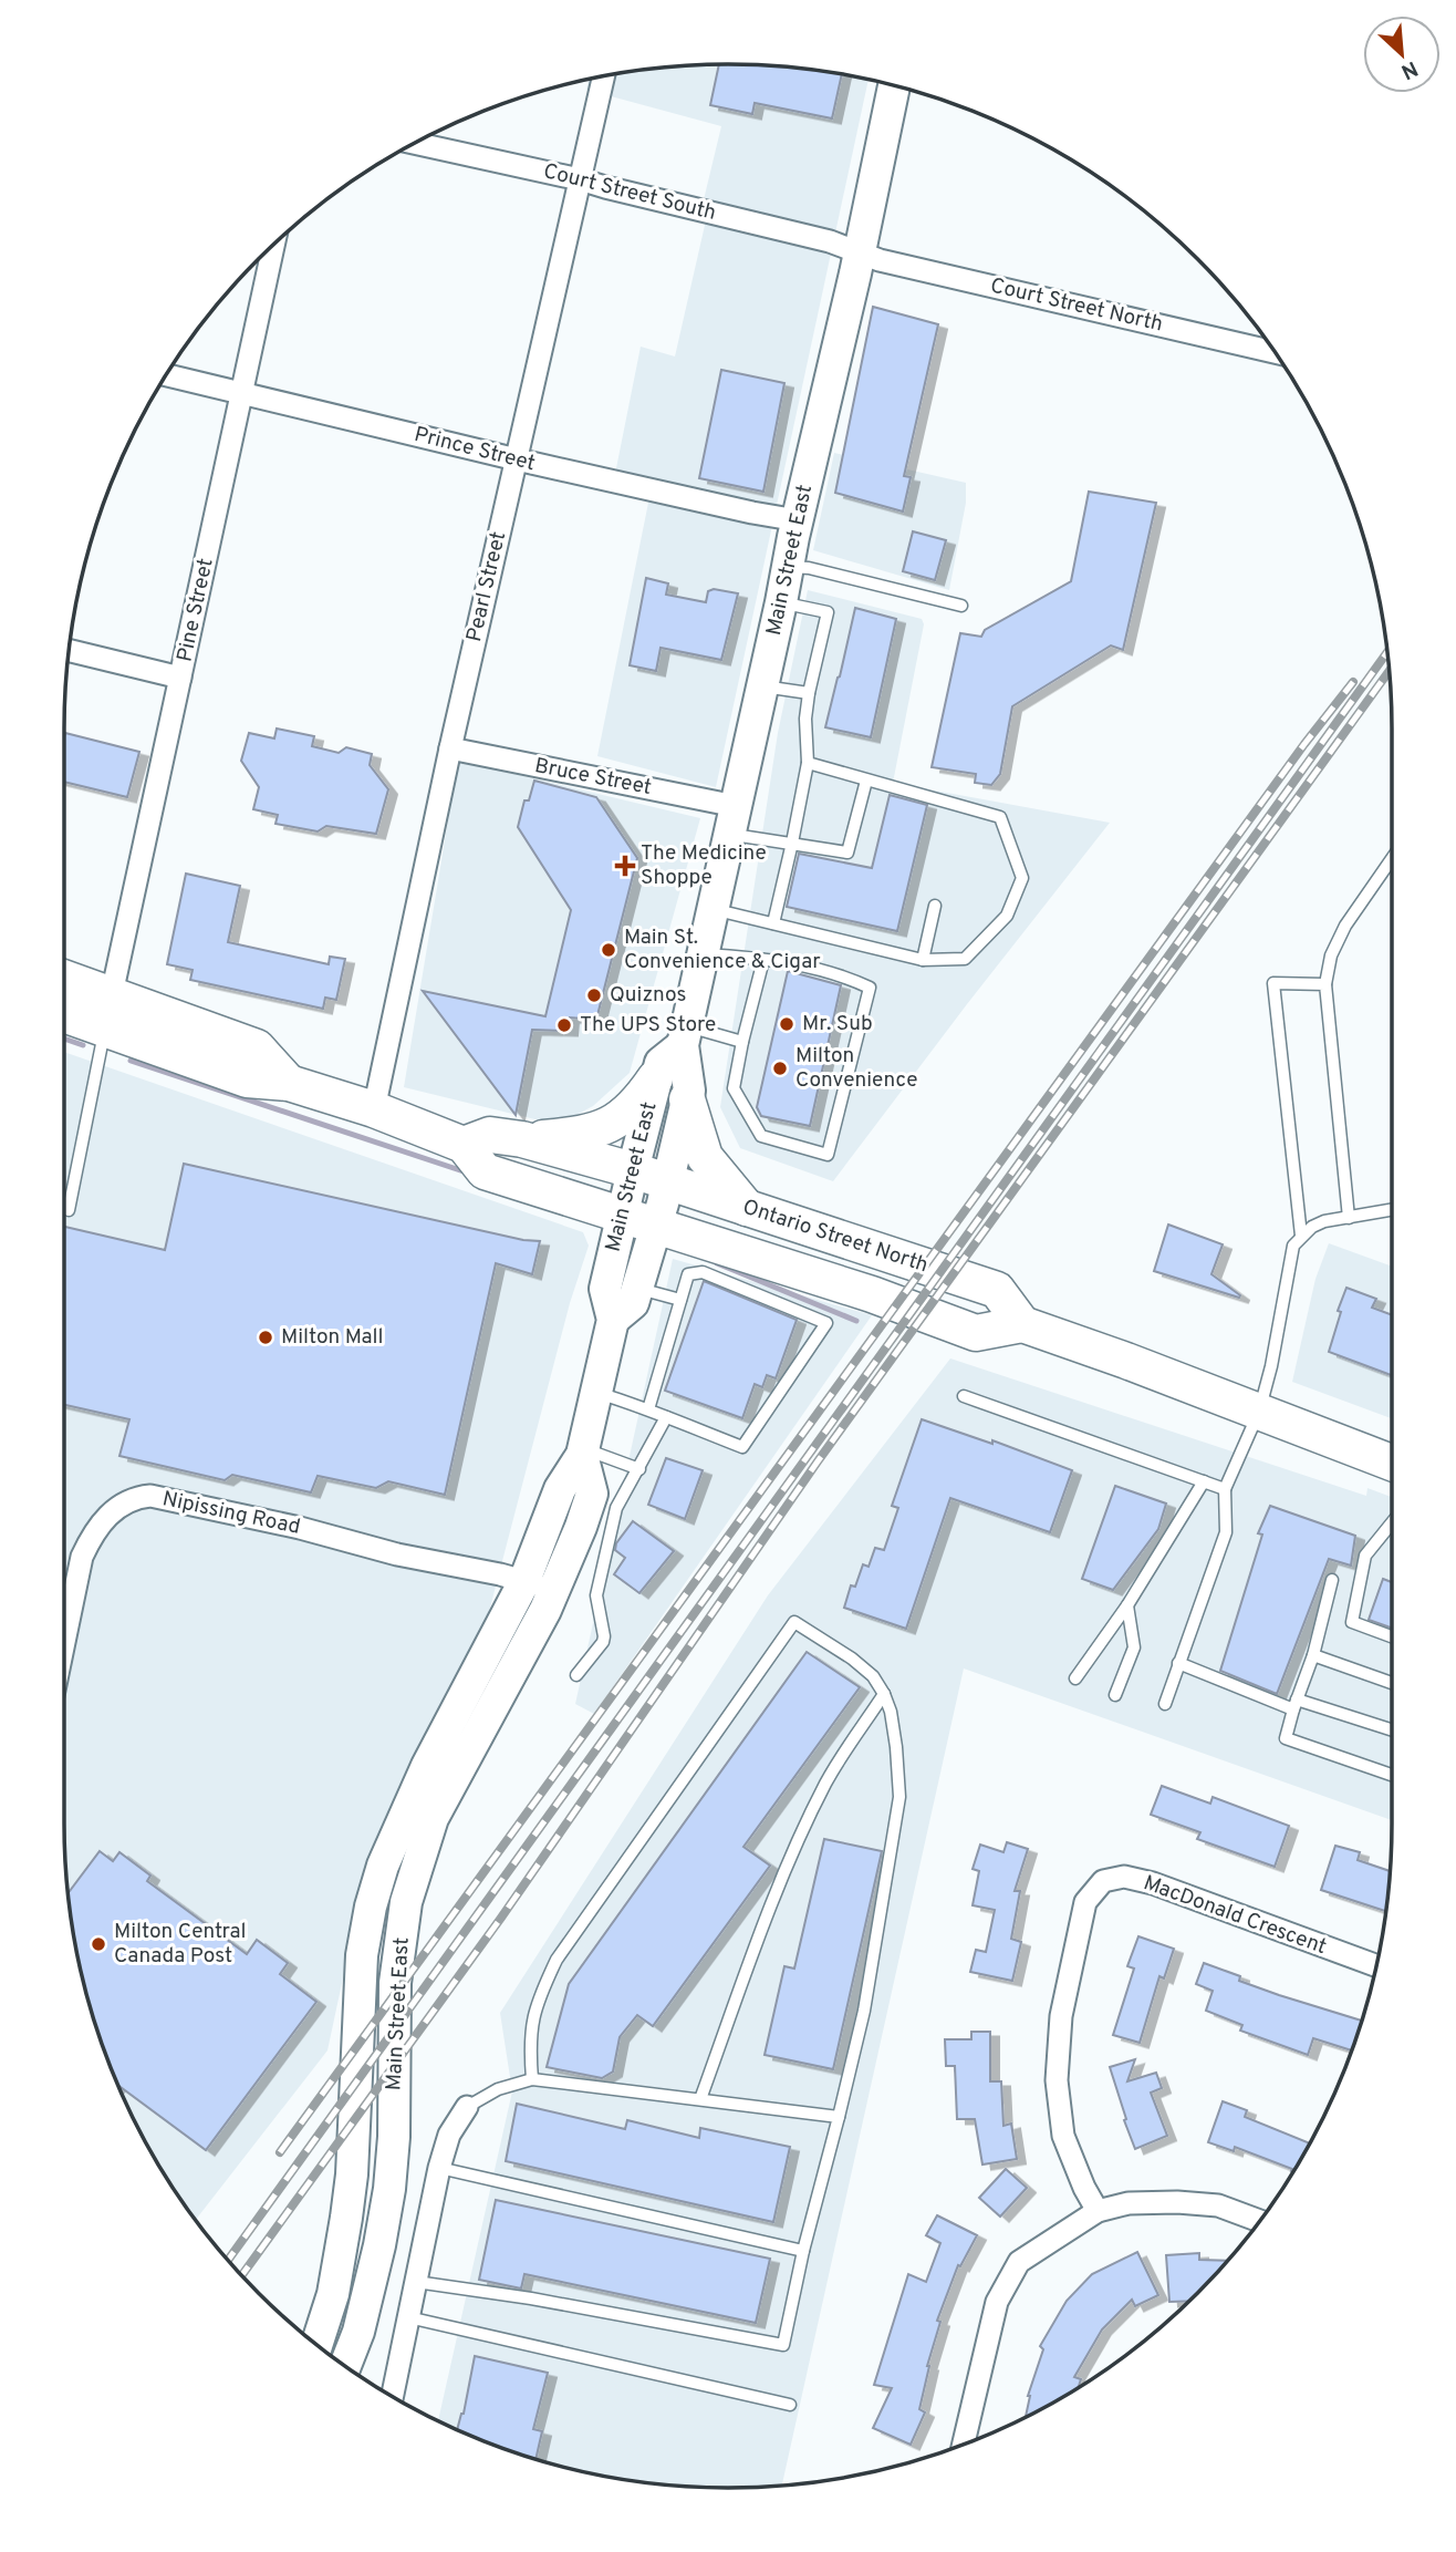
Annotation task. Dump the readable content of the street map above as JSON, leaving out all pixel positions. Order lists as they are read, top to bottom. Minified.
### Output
{"streets":{"main road":["Main Street East","Ontario Street North"],"street":["Court Street South","Court Street North","Prince Street","Pearl Street","Pine Street","Bruce Street","Nipissing Road","MacDonald Crescent"]},"crossings":[["Court Street South","Court Street North"],["Court Street South","Main Street East"],["Court Street South","Pearl Street"],["Court Street North","Main Street East"],["Prince Street","Main Street East"],["Prince Street","Pearl Street"],["Prince Street","Pine Street"],["Main Street East","Bruce Street"],["Main Street East","Ontario Street North"],["Main Street East","Nipissing Road"],["Pearl Street","Bruce Street"]],"places":{"health":["The Medicine Shoppe"],"other":["Main St. Convenience & Cigar","Quiznos","Mr. Sub","The UPS Store","Milton Convenience","Milton Mall","Milton Central Canada Post"]},"north":"bottom right"}
